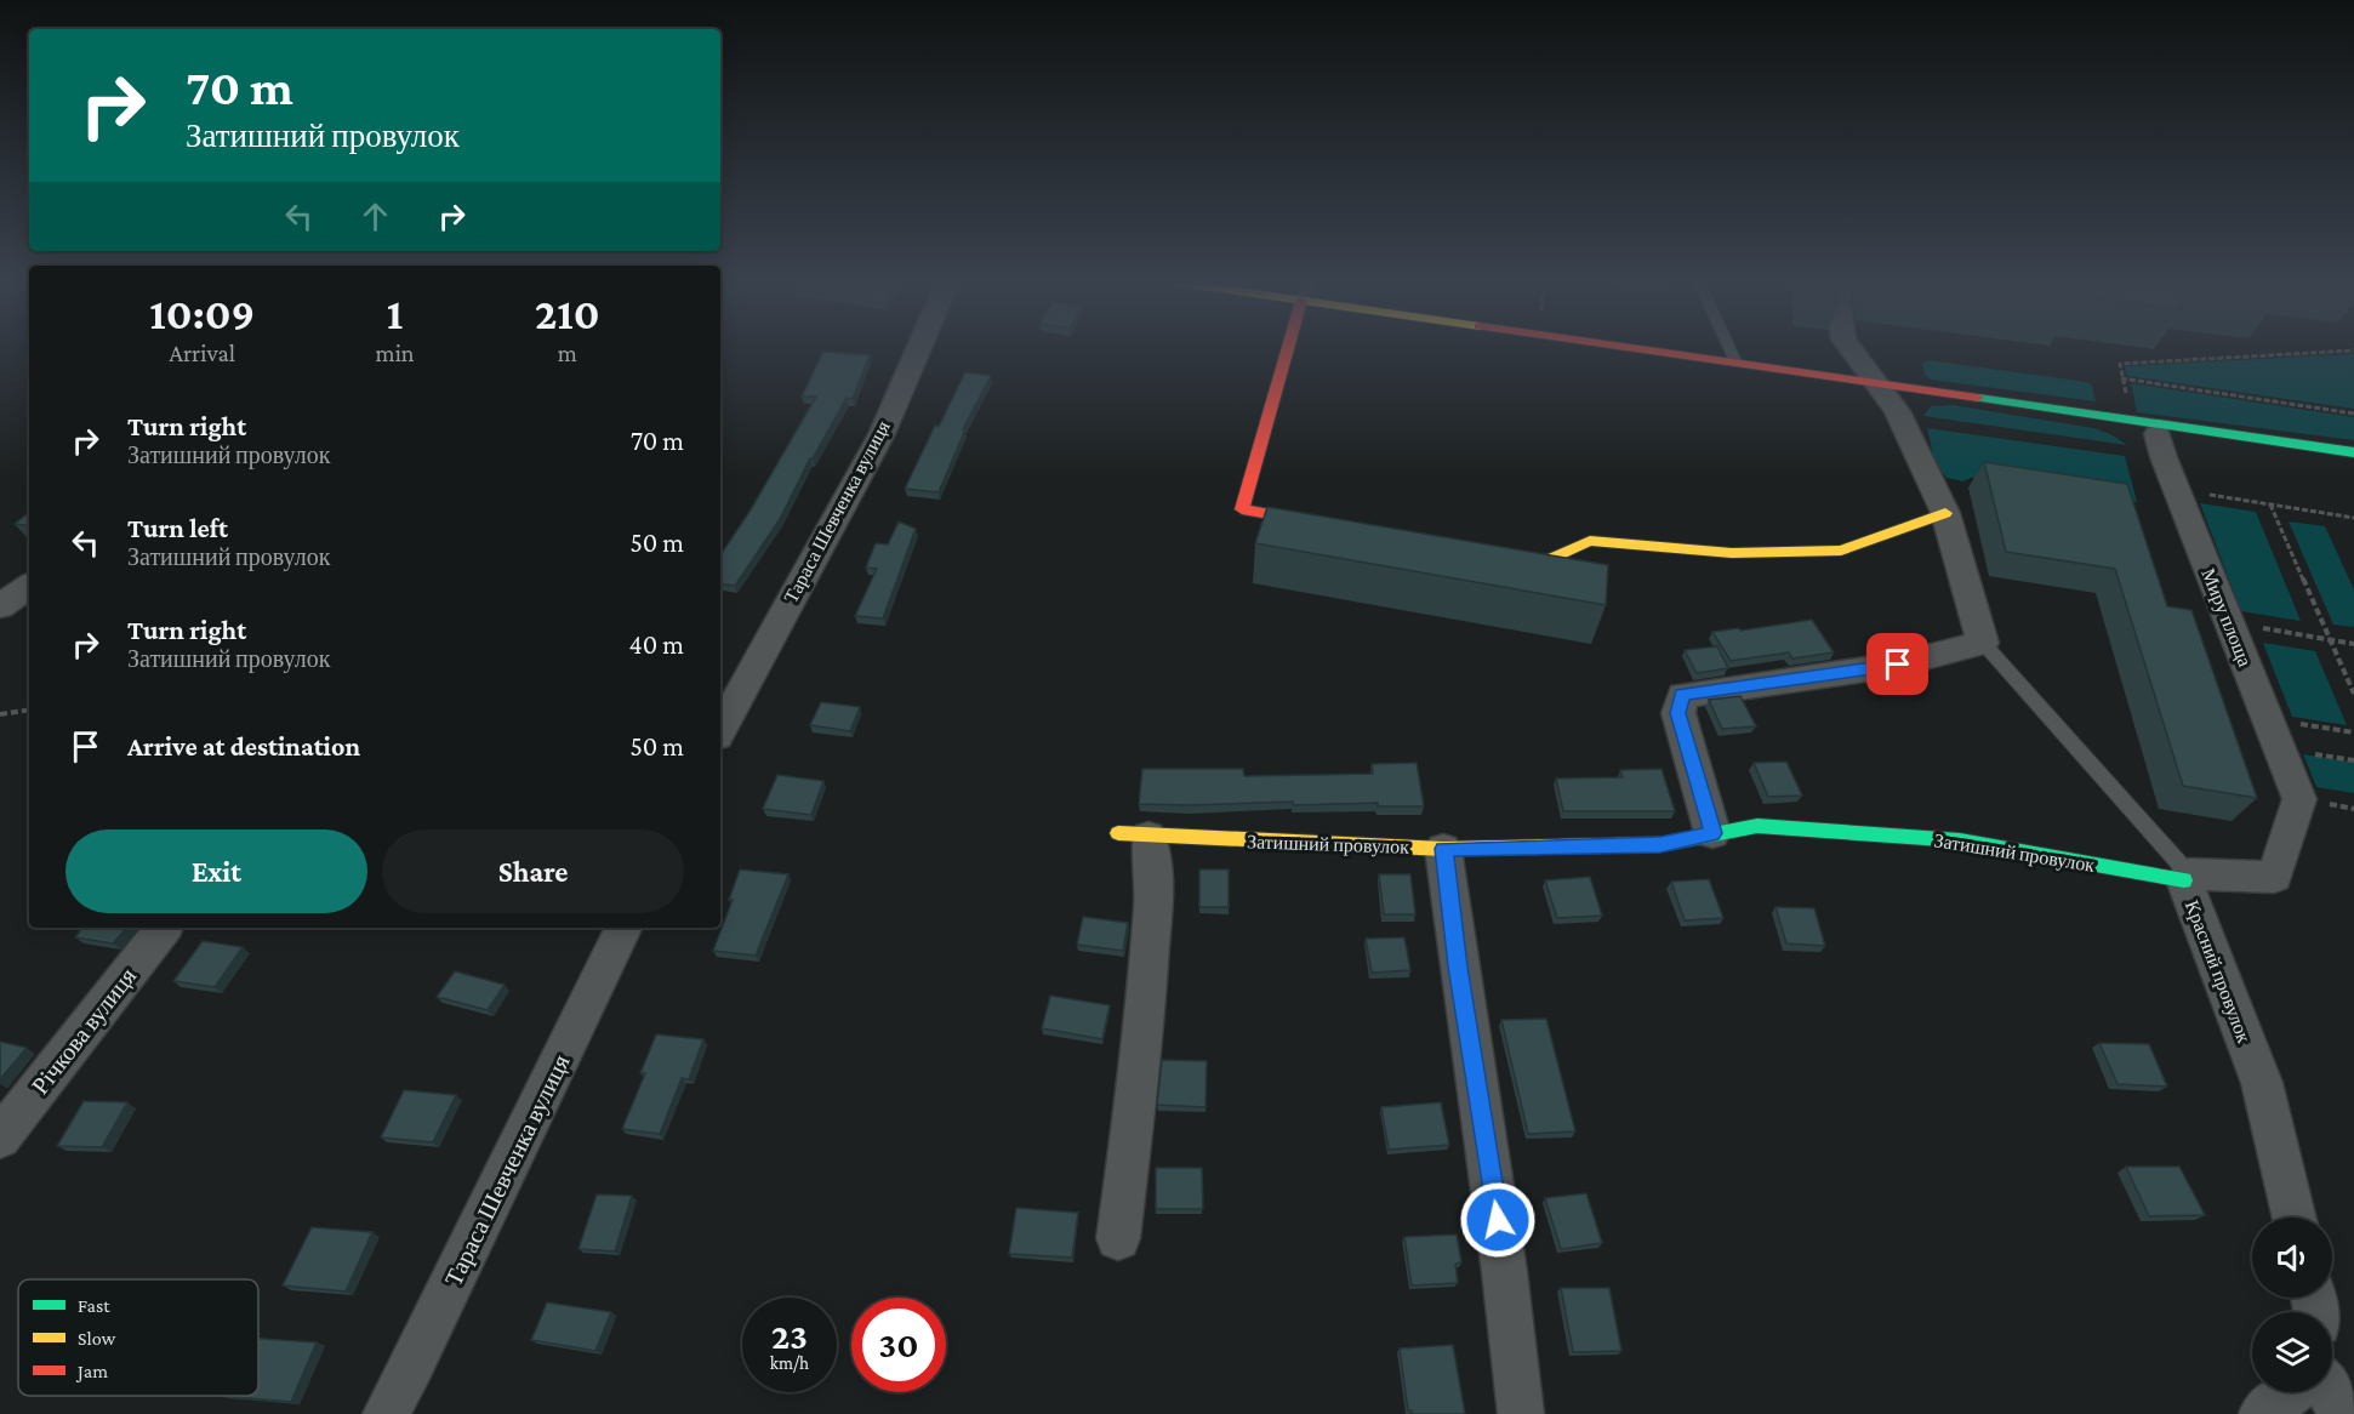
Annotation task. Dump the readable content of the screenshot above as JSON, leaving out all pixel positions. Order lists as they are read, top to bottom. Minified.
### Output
{"streets":{"street":["Тараса Шевченка вулиця","Миру площа","Затишний провулок","Красний провулок","Річкова вулиця"]},"crossings":[["Миру площа","Красний провулок"],["Затишний провулок","Красний провулок"]],"legend":["Fast","Slow","Jam"],"page":{"turn":["70 m","Затишний провулок"],"eta":["10:09","Arrival","1","min","210","m"],"list":[{"name":"Turn right","note":"Затишний провулок","value":"70 m"},{"name":"Turn left","note":"Затишний провулок","value":"50 m"},{"name":"Turn right","note":"Затишний провулок","value":"40 m"},{"name":"Arrive at destination","value":"50 m"}],"buttons":["Exit","Share"],"speed":"23 km/h","limit":"30"}}
